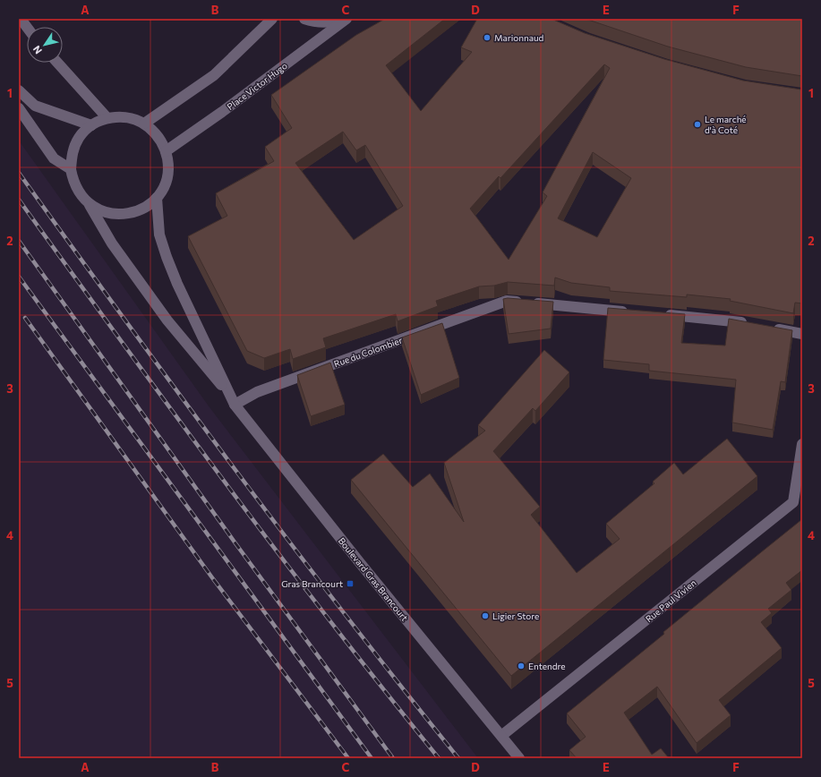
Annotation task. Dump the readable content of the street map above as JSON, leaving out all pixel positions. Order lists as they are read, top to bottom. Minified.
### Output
{"streets":{"main road":["Place Victor Hugo","Rue du Colombier","Boulevard Gras Brancourt","Rue Paul Vivien"]},"crossings":[["Rue du Colombier","Boulevard Gras Brancourt"],["Boulevard Gras Brancourt","Rue Paul Vivien"]],"places":{"other":["Marionnaud","Le marché d'à Coté","Ligier Store","Entendre"],"transit":["Gras Brancourt"]},"north":"bottom left","grid":{"columns":["A","B","C","D","E","F"],"rows":["1","2","3","4","5"]}}
